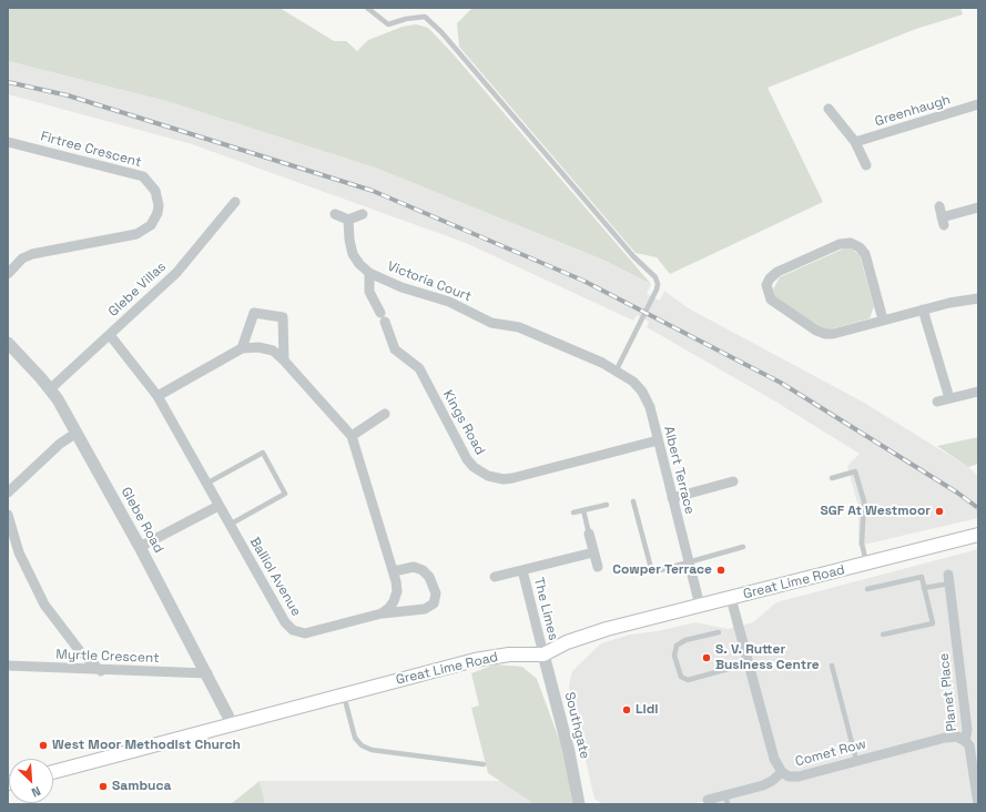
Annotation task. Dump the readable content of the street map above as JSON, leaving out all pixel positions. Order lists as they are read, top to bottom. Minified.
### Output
{"streets":{"main road":["Great Lime Road"],"street":["Greenhaugh","Firtree Crescent","Victoria Court","Glebe Villas","Kings Road","Albert Terrace","Glebe Road","Balliol Avenue","The Limes","Myrtle Crescent","Planet Place","Southgate","Comet Row"]},"crossings":[["Victoria Court","Kings Road"],["Victoria Court","Albert Terrace"],["Glebe Villas","Glebe Road"],["Kings Road","Albert Terrace"],["Albert Terrace","Great Lime Road"],["Glebe Road","Great Lime Road"],["Glebe Road","Myrtle Crescent"],["Great Lime Road","The Limes"],["Great Lime Road","Southgate"],["The Limes","Southgate"],["Planet Place","Comet Row"]],"places":["SGF At Westmoor","Cowper Terrace","S. V. Rutter Business Centre","Lidl","West Moor Methodist Church","Sambuca"],"north":"bottom right"}
